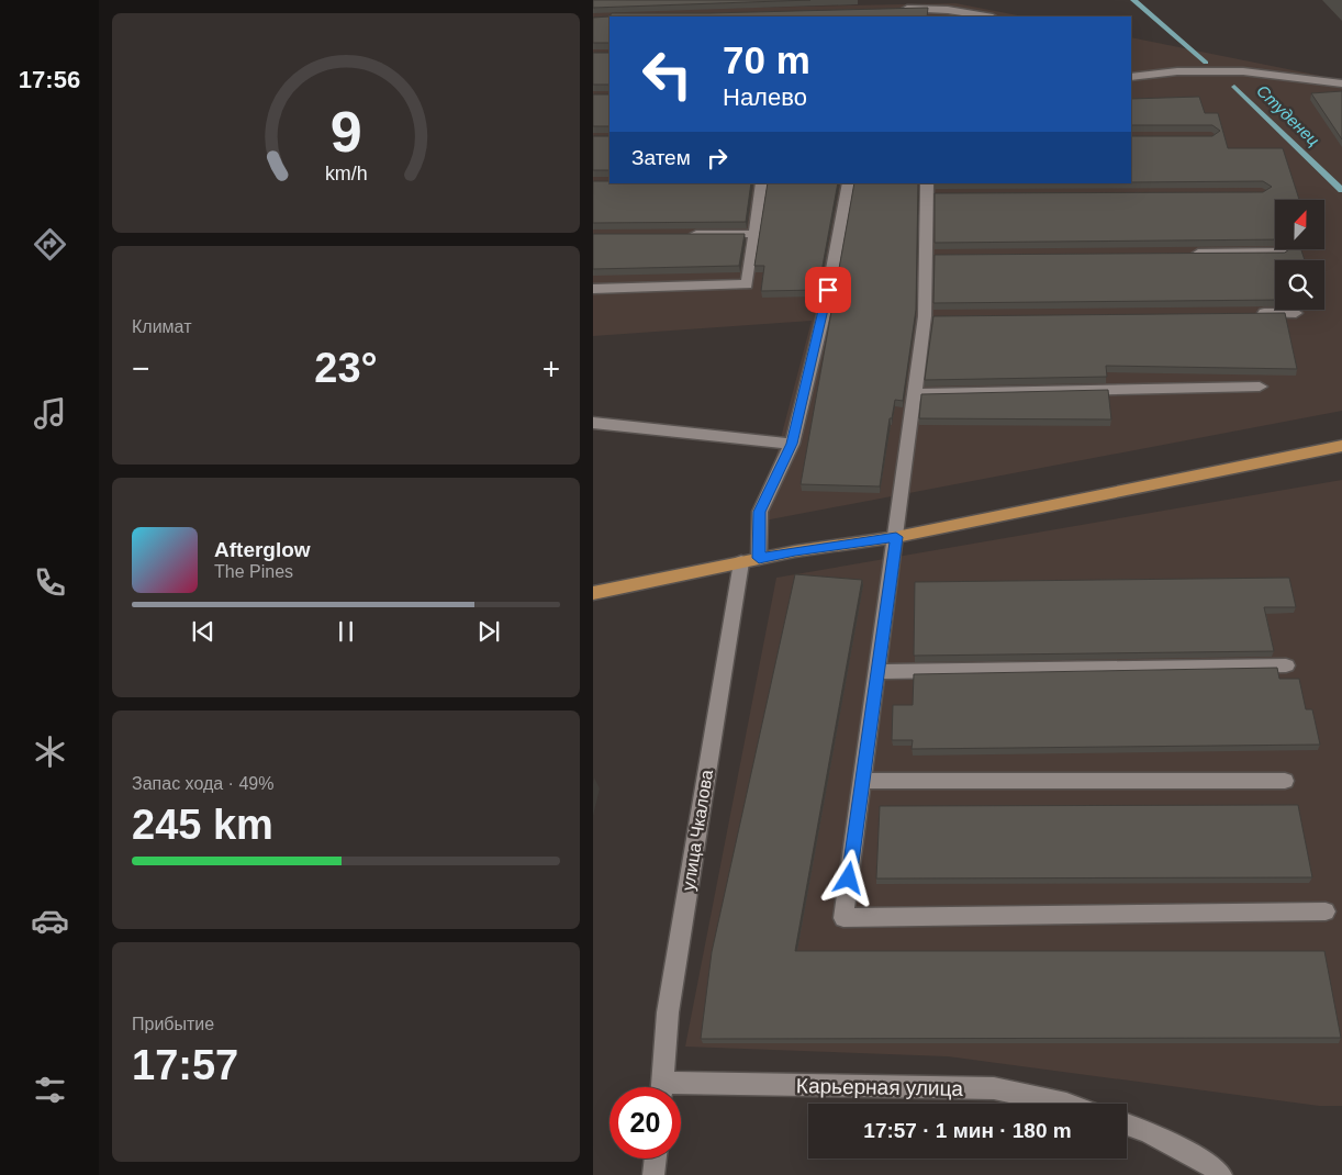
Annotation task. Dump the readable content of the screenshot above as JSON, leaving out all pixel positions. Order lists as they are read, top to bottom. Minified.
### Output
{"streets":{"street":["улица Чкалова","Карьерная улица"]},"water":["Студенец"],"north":"top","page":{"tabs":"17:56","turn":["70 m","Налево"],"then":"Затем","tile":["Климат",["Запас хода · 49%","245 km"],["Прибытие","17:57"]],"heat":["−","23°","+"],"song":["Afterglow","The Pines"],"limit":"20","trip":"17:57 · 1 мин · 180 m","gauge":["9","km/h"]}}
